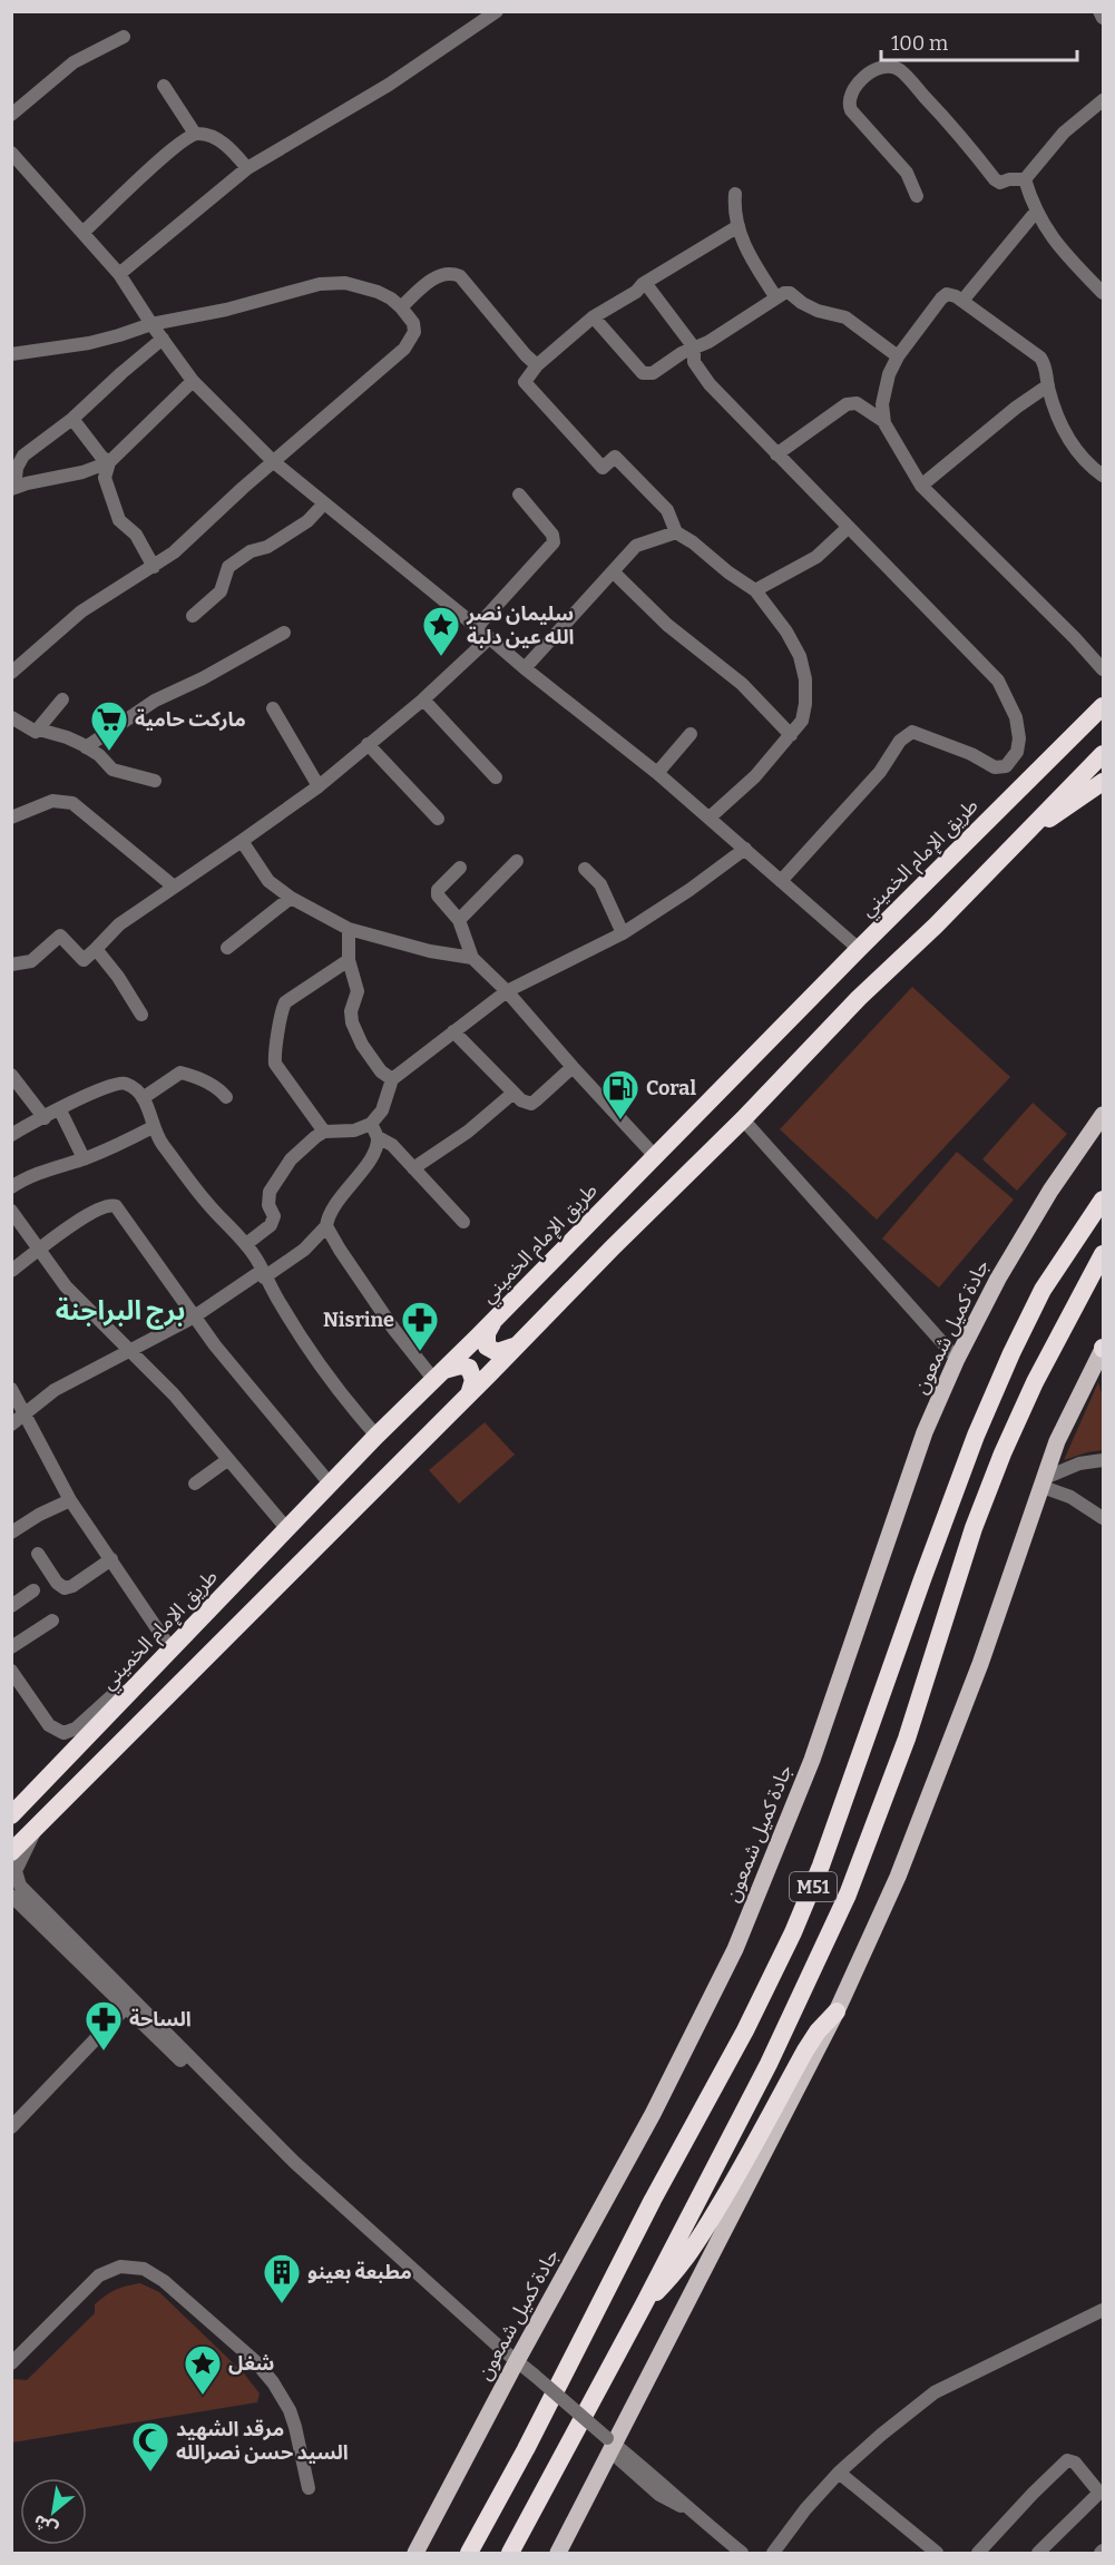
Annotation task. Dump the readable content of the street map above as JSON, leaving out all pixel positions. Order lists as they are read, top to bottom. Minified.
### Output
{"streets":{"highway":["طريق الإمام الخميني","M51"],"main road":["جادة كميل شمعون"]},"districts":["برج البراجنة"],"places":{"place":["سليمان نصر الله عين دلبة","شغل"],"supermarket":["ماركت حامية"],"fuel station":["Coral"],"pharmacy":["Nisrine","الساحة"],"building":["مطبعة بعينو"],"mosque":["مرقد الشهيد السيد حسن نصرالله"]},"scale_bar":"100 m","north":"bottom left"}
